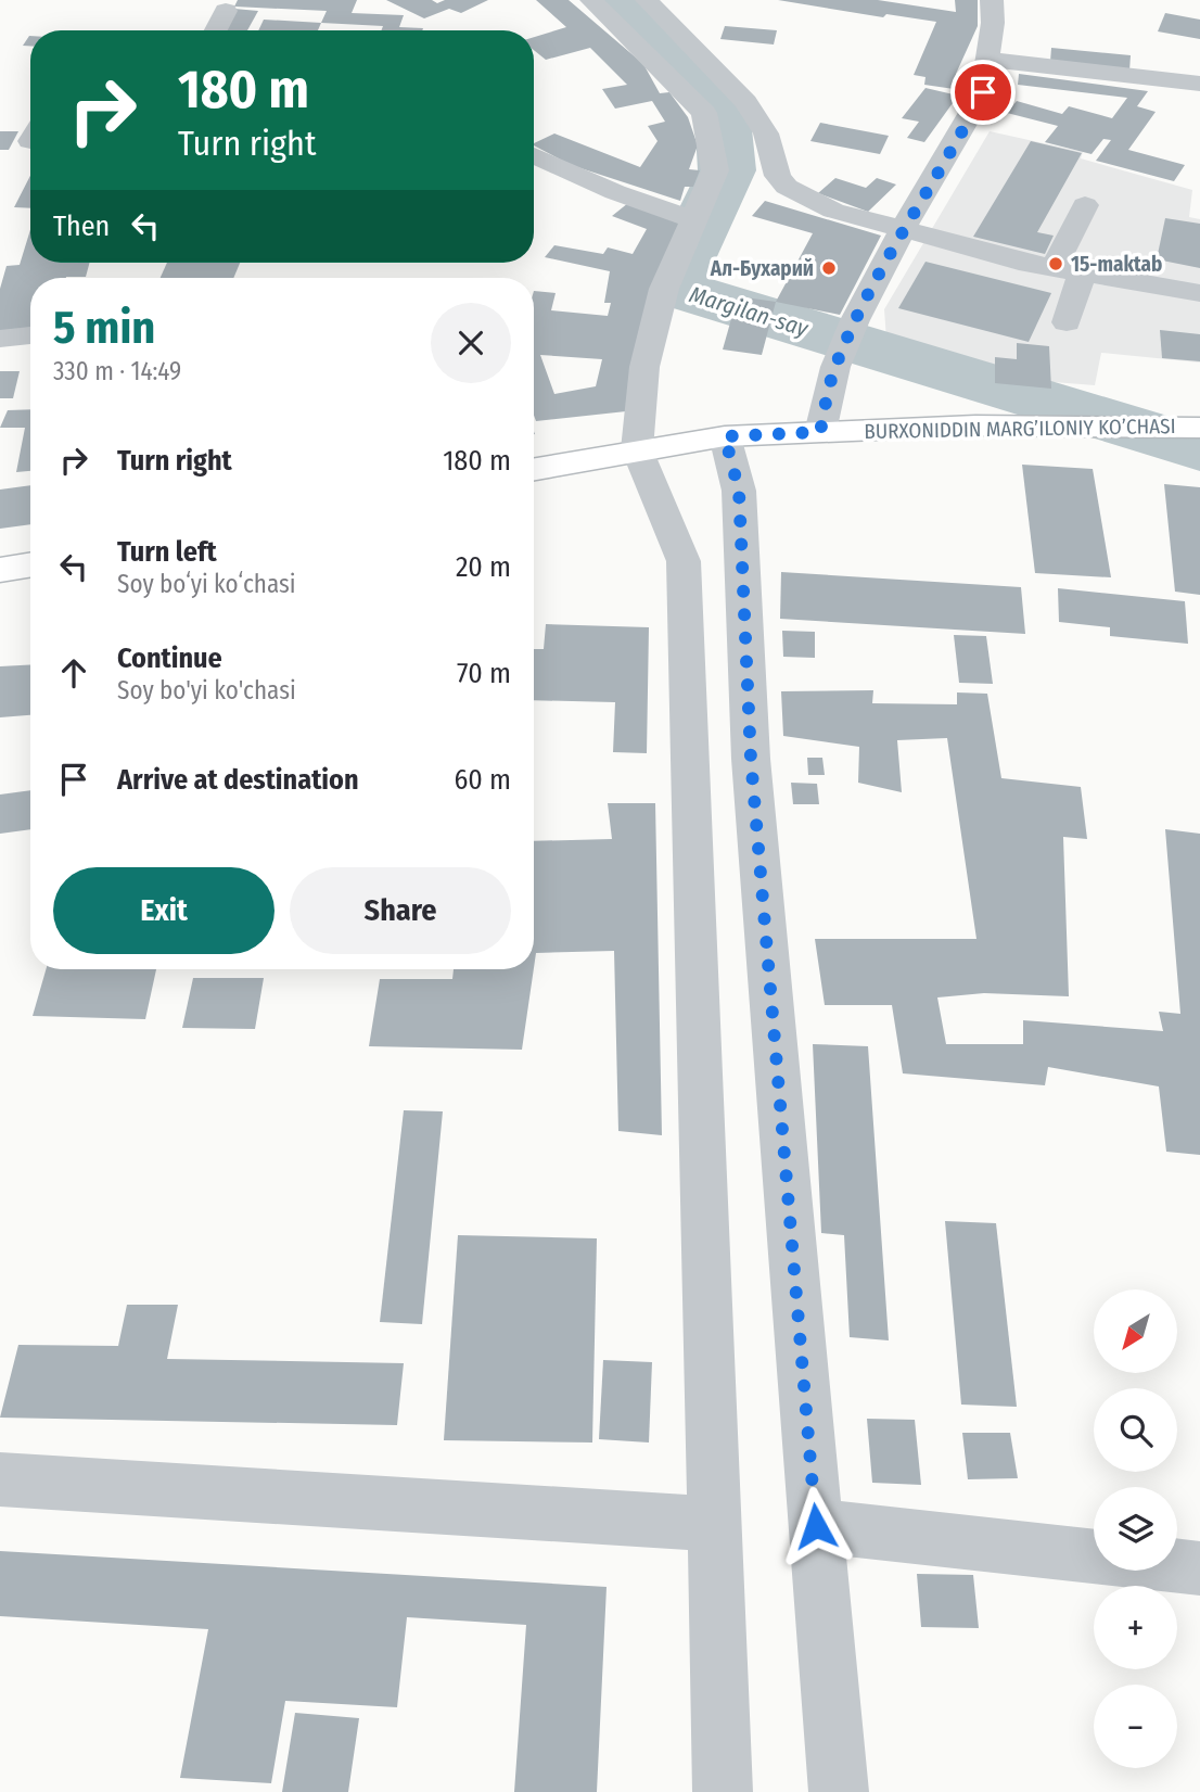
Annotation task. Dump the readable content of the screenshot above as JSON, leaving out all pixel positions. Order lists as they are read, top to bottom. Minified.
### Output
{"streets":{"main road":["BURXONIDDIN MARG’ILONIY KO’CHASI"]},"water":["Margilan-say"],"places":["15-maktab","Ал-Бухарий"],"north":"bottom left","page":{"turn":["180 m","Turn right"],"then":"Then","heading":["5 min","330 m · 14:49"],"list":[{"name":"Turn right","value":"180 m"},{"name":"Turn left","note":"Soy boʻyi koʻchasi","value":"20 m"},{"name":"Continue","note":"Soy bo'yi ko'chasi","value":"70 m"},{"name":"Arrive at destination","value":"60 m"}],"buttons":["Exit","Share"],"map_buttons":["+","−"]}}
